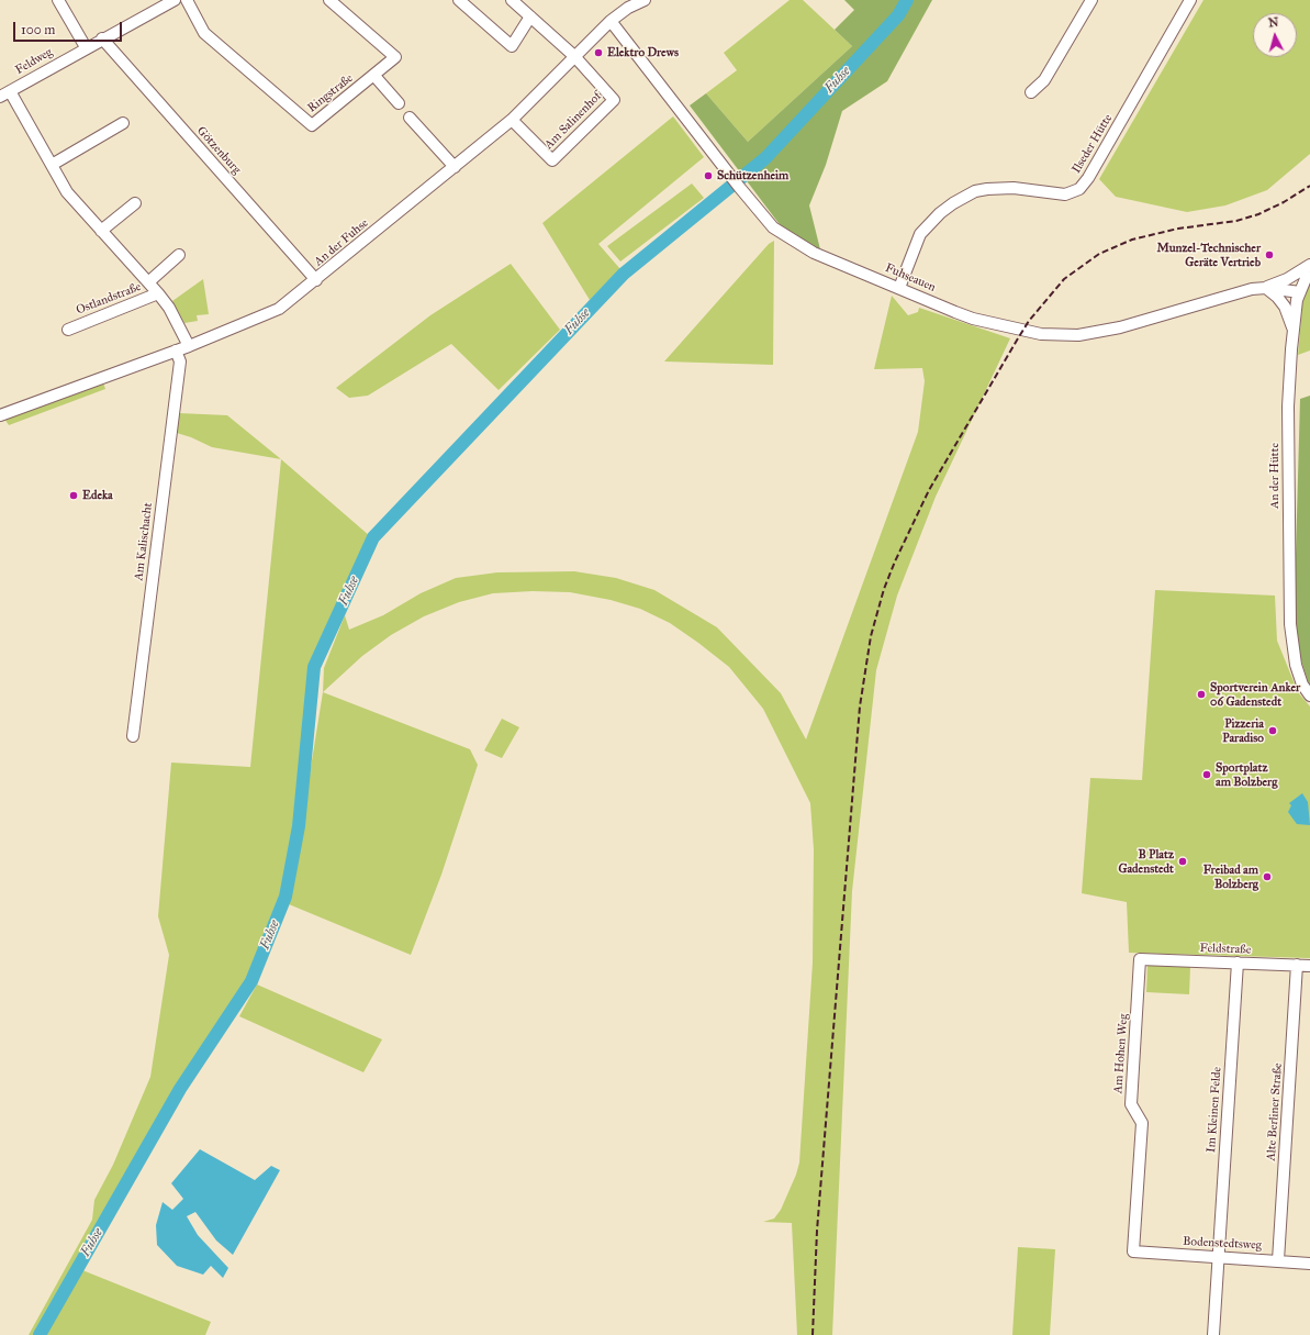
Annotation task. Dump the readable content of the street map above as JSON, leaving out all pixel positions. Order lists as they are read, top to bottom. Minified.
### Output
{"streets":{"street":["Feldweg","Ringstraße","Am Salinenhof","Ilseder Hütte","Götzenburg","An der Fuhse","Fuhseauen","Ostlandstraße","An der Hütte","Am Kalischacht","Feldstraße","Am Hohen Weg","Im Kleinen Felde","Alte Berliner Straße","Bodenstedtsweg"]},"crossings":[["Feldweg","Götzenburg"],["Feldweg","Ostlandstraße"],["Am Salinenhof","An der Fuhse"],["Ilseder Hütte","Fuhseauen"],["Götzenburg","An der Fuhse"],["An der Fuhse","Fuhseauen"],["An der Fuhse","Ostlandstraße"],["An der Fuhse","Am Kalischacht"],["Fuhseauen","An der Hütte"],["Feldstraße","Am Hohen Weg"],["Feldstraße","Im Kleinen Felde"],["Feldstraße","Alte Berliner Straße"],["Am Hohen Weg","Bodenstedtsweg"],["Im Kleinen Felde","Bodenstedtsweg"],["Alte Berliner Straße","Bodenstedtsweg"]],"water":["Fuhse"],"places":["Elektro Drews","Schützenheim","Munzel-Technischer Geräte Vertrieb","Edeka","Sportverein Anker 06 Gadenstedt","Pizzeria Paradiso","Sportplatz am Bolzberg","B Platz Gadenstedt","Freibad am Bolzberg"],"scale_bar":"100 m","north":"top"}
